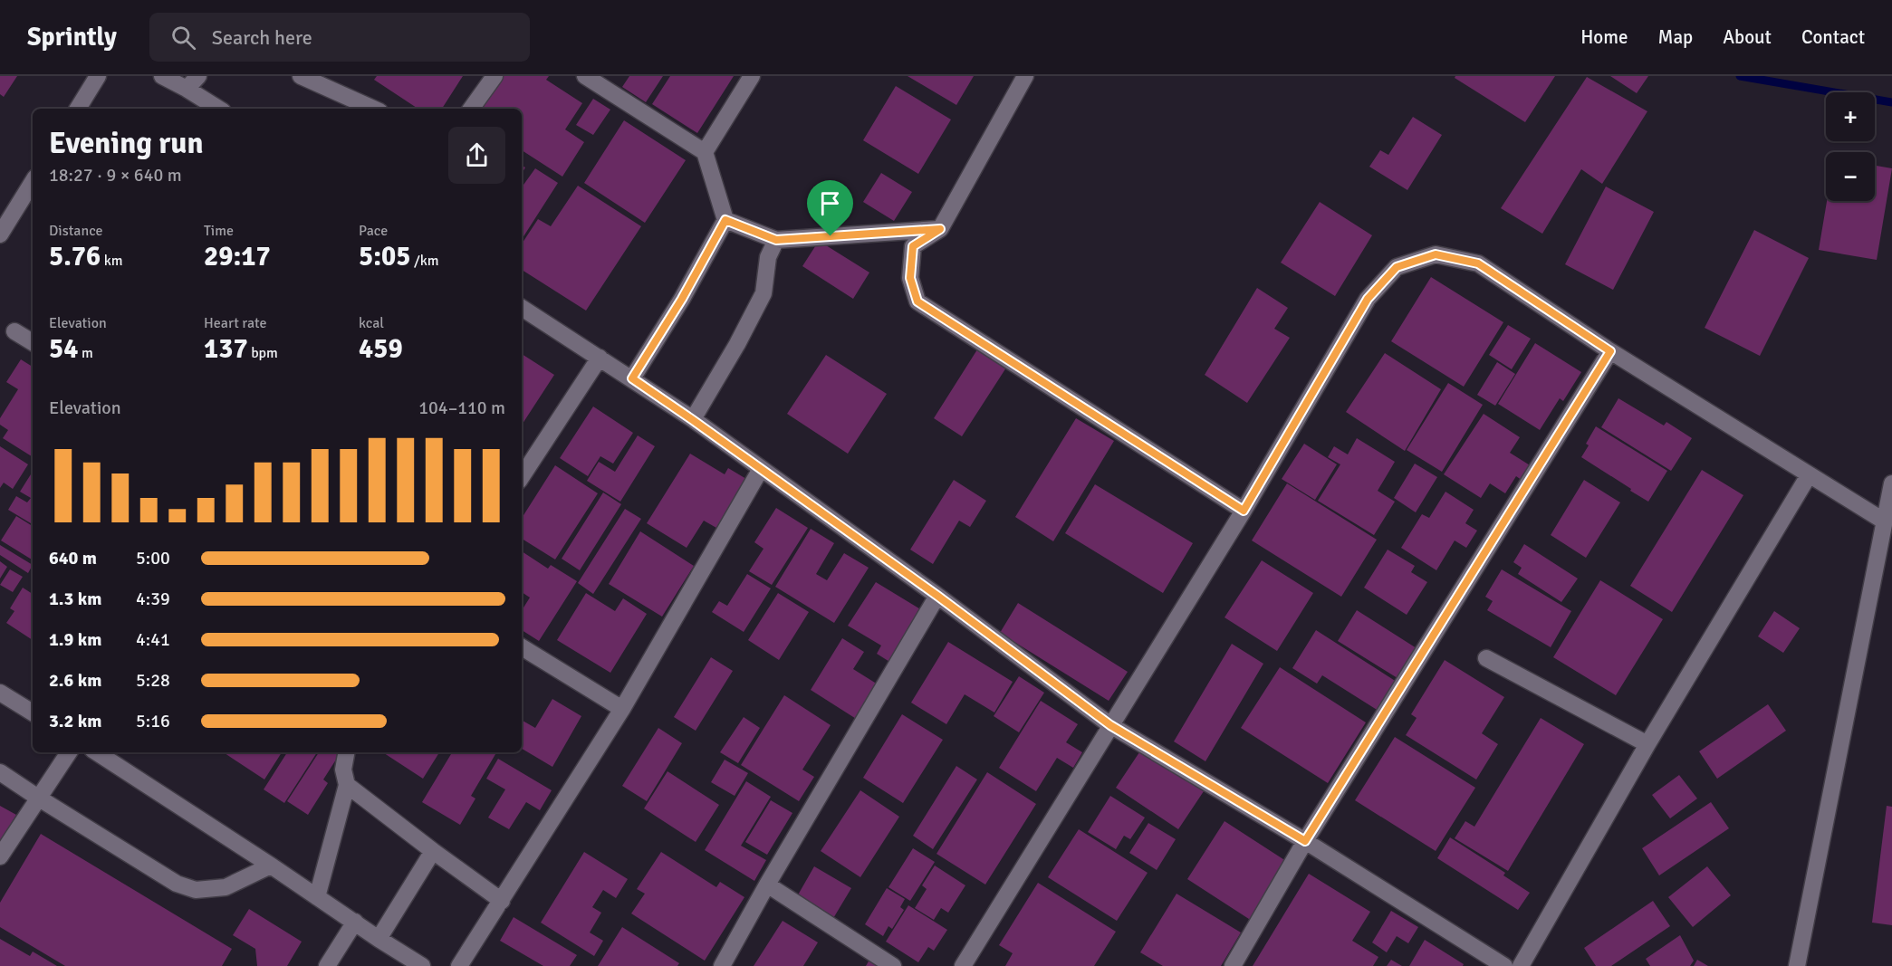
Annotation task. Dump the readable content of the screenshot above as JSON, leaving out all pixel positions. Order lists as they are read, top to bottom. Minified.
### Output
{"page":{"header":"Sprintly","search":"Search here","nav":["Home","Map","About","Contact"],"map_buttons":["+","−"],"heading":["Evening run","18:27 · 9 × 640 m"],"stats":[["Distance","5.76 km"],["Time","29:17"],["Pace","5:05 /km"],["Elevation","54 m"],["Heart rate","137 bpm"],["kcal","459"]],"chart":["Elevation","104–110 m"],"list":[{"name":"640 m","note":"5:00"},{"name":"1.3 km","note":"4:39"},{"name":"1.9 km","note":"4:41"},{"name":"2.6 km","note":"5:28"},{"name":"3.2 km","note":"5:16"}]}}
